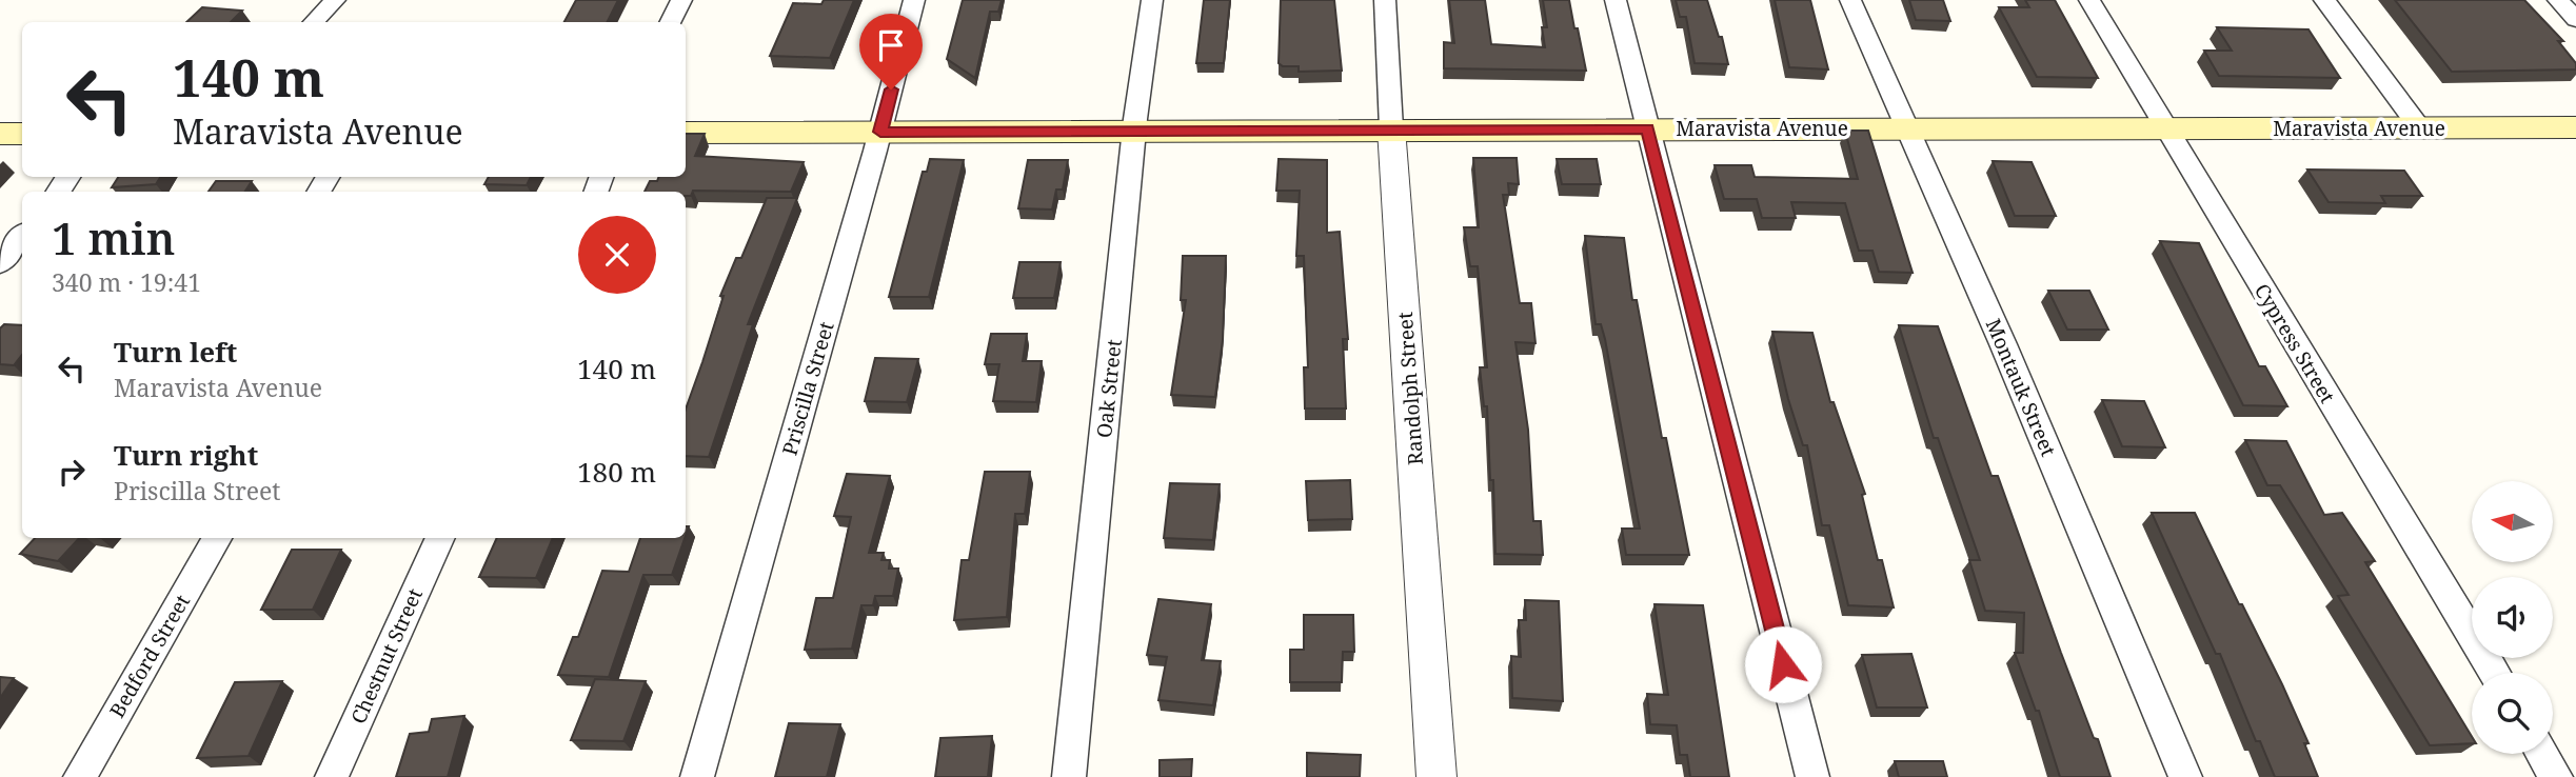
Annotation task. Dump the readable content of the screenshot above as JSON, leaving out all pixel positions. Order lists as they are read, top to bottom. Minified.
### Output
{"streets":{"main road":["Maravista Avenue"],"street":["Cypress Street","Montauk Street","Priscilla Street","Oak Street","Randolph Street","Bedford Street","Chestnut Street"]},"crossings":[["Maravista Avenue","Cypress Street"],["Maravista Avenue","Montauk Street"],["Maravista Avenue","Priscilla Street"],["Maravista Avenue","Oak Street"],["Maravista Avenue","Randolph Street"]],"north":"left","page":{"turn":["140 m","Maravista Avenue"],"heading":["1 min","340 m · 19:41"],"list":[{"name":"Turn left","note":"Maravista Avenue","value":"140 m"},{"name":"Turn right","note":"Priscilla Street","value":"180 m"}]}}
